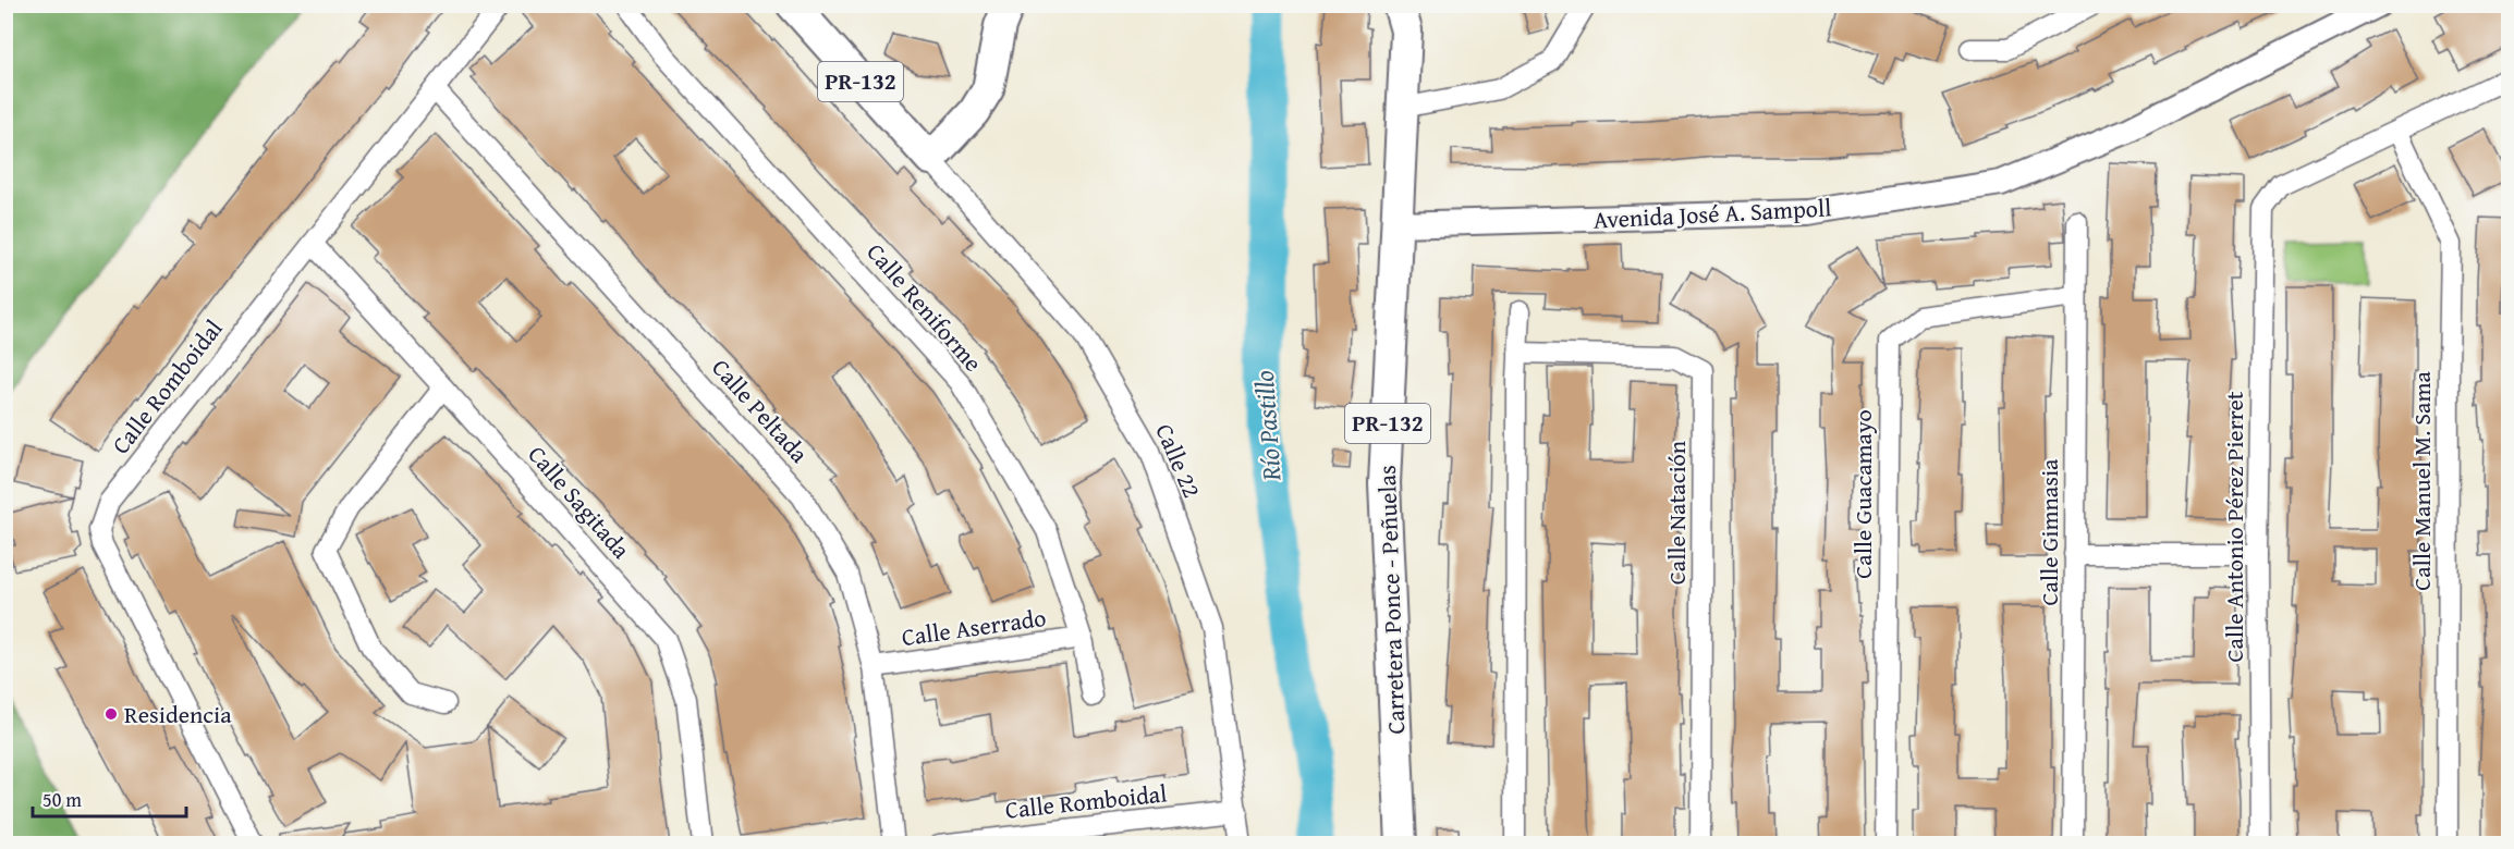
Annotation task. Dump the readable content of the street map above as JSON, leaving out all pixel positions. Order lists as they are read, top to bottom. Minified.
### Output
{"streets":{"main road":["PR-132","Carretera Ponce - Peñuelas"],"street":["Avenida José A. Sampoll","Calle Reniforme","Calle Romboidal","Calle Peltada","Calle 22","Calle Manuel M. Sama","Calle Guacamayo","Calle Sagitada","Calle Natación","Calle Antonio Pérez Pierret","Calle Gimnasia","Calle Aserrado"]},"crossings":[["PR-132","Calle 22"],["Avenida José A. Sampoll","Carretera Ponce - Peñuelas"],["Calle Reniforme","Calle Aserrado"],["Calle Romboidal","Calle Peltada"],["Calle Romboidal","Calle 22"],["Calle Romboidal","Calle Sagitada"],["Calle Peltada","Calle Aserrado"],["Calle Manuel M. Sama","Calle Antonio Pérez Pierret"],["Calle Guacamayo","Calle Gimnasia"]],"water":["Río Pastillo"],"places":["Residencia"],"scale_bar":"50 m"}
